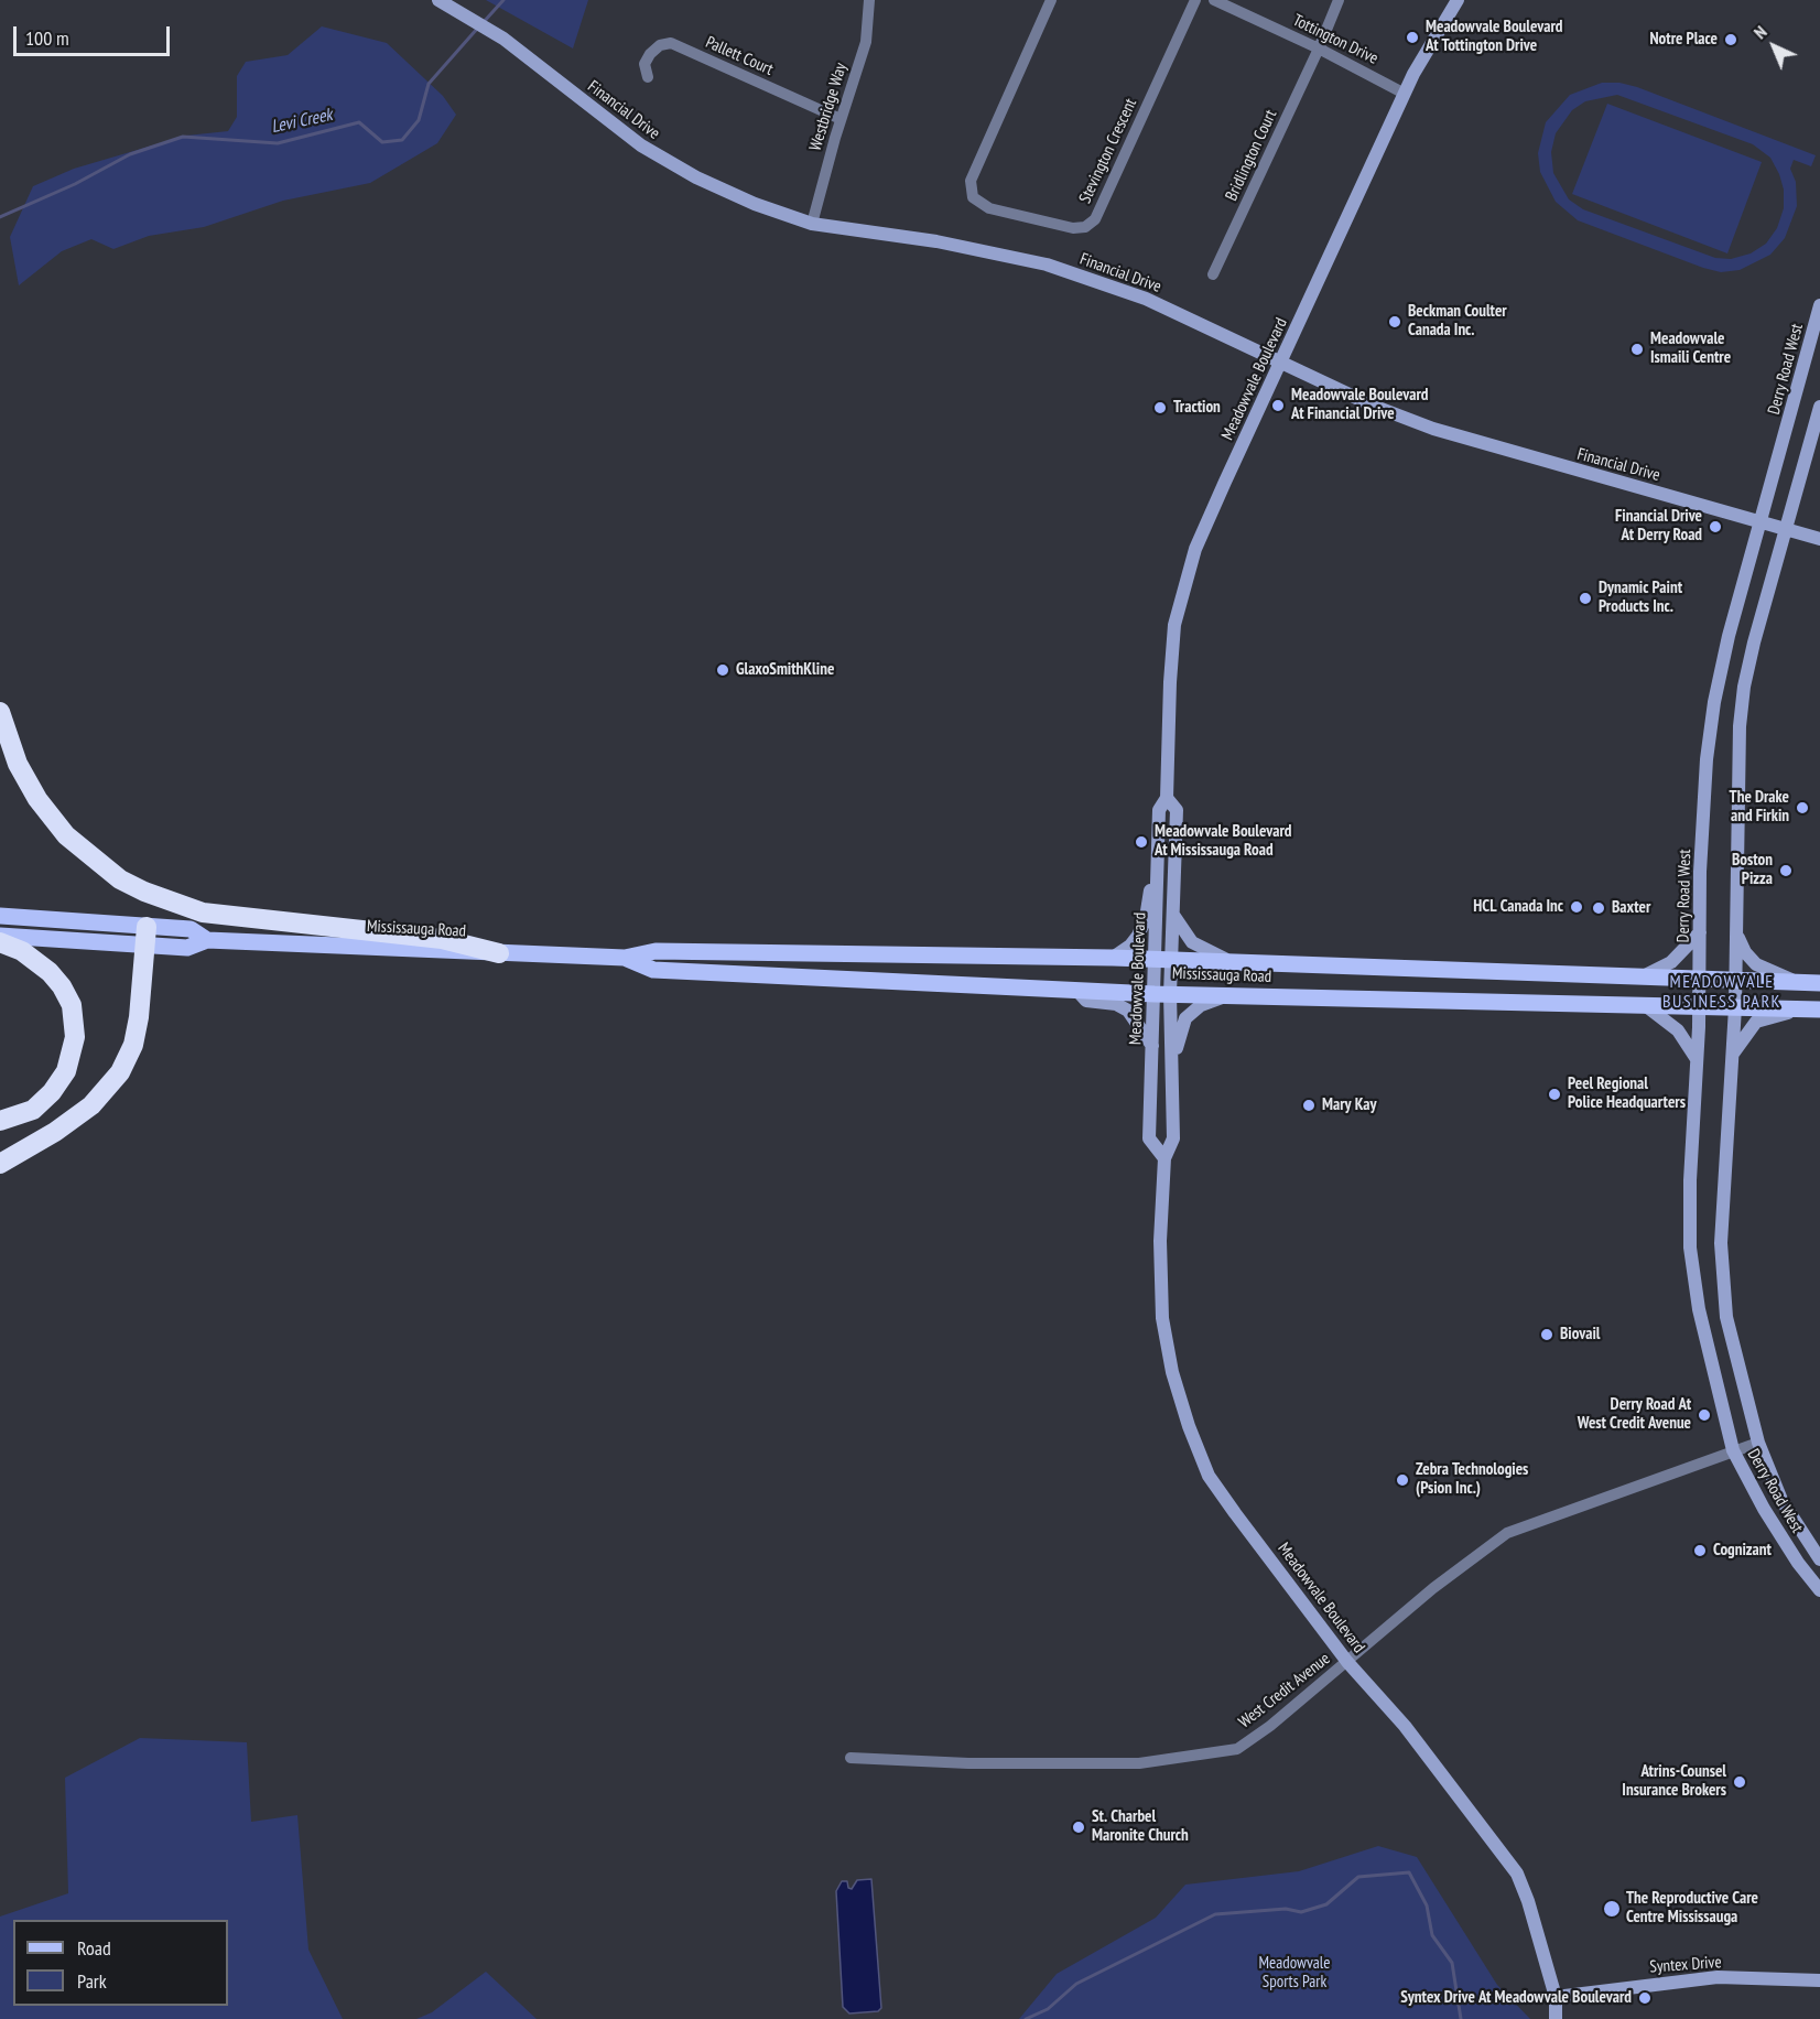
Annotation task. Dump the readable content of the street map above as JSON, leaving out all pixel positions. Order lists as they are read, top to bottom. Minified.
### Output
{"streets":{"main road":["Financial Drive","Derry Road West","Meadowvale Boulevard","Mississauga Road","Syntex Drive"],"street":["Tottington Drive","Pallett Court","Westbridge Way","Stevington Crescent","Bridlington Court","West Credit Avenue"]},"crossings":[["Tottington Drive","Bridlington Court"],["Tottington Drive","Meadowvale Boulevard"],["Pallett Court","Westbridge Way"],["Westbridge Way","Financial Drive"],["Financial Drive","Derry Road West"],["Financial Drive","Meadowvale Boulevard"],["Derry Road West","Mississauga Road"],["Derry Road West","West Credit Avenue"],["Meadowvale Boulevard","Mississauga Road"],["Meadowvale Boulevard","West Credit Avenue"],["Meadowvale Boulevard","Syntex Drive"]],"districts":["MEADOWVALE BUSINESS PARK"],"water":["Levi Creek"],"parks":["Meadowvale Sports Park"],"places":["Meadowvale Boulevard At Tottington Drive","Notre Place","Beckman Coulter Canada Inc.","Meadowvale Ismaili Centre","Meadowvale Boulevard At Financial Drive","Traction","Financial Drive At Derry Road","Dynamic Paint Products Inc.","GlaxoSmithKline","The Drake and Firkin","Meadowvale Boulevard At Mississauga Road","Boston Pizza","HCL Canada Inc","Baxter","Peel Regional Police Headquarters","Mary Kay","Biovail","Derry Road At West Credit Avenue","Zebra Technologies (Psion Inc.)","Cognizant","Atrins-Counsel Insurance Brokers","St. Charbel Maronite Church","The Reproductive Care Centre Mississauga","Syntex Drive At Meadowvale Boulevard"],"legend":["Road","Park"],"scale_bar":"100 m","north":"top left"}
